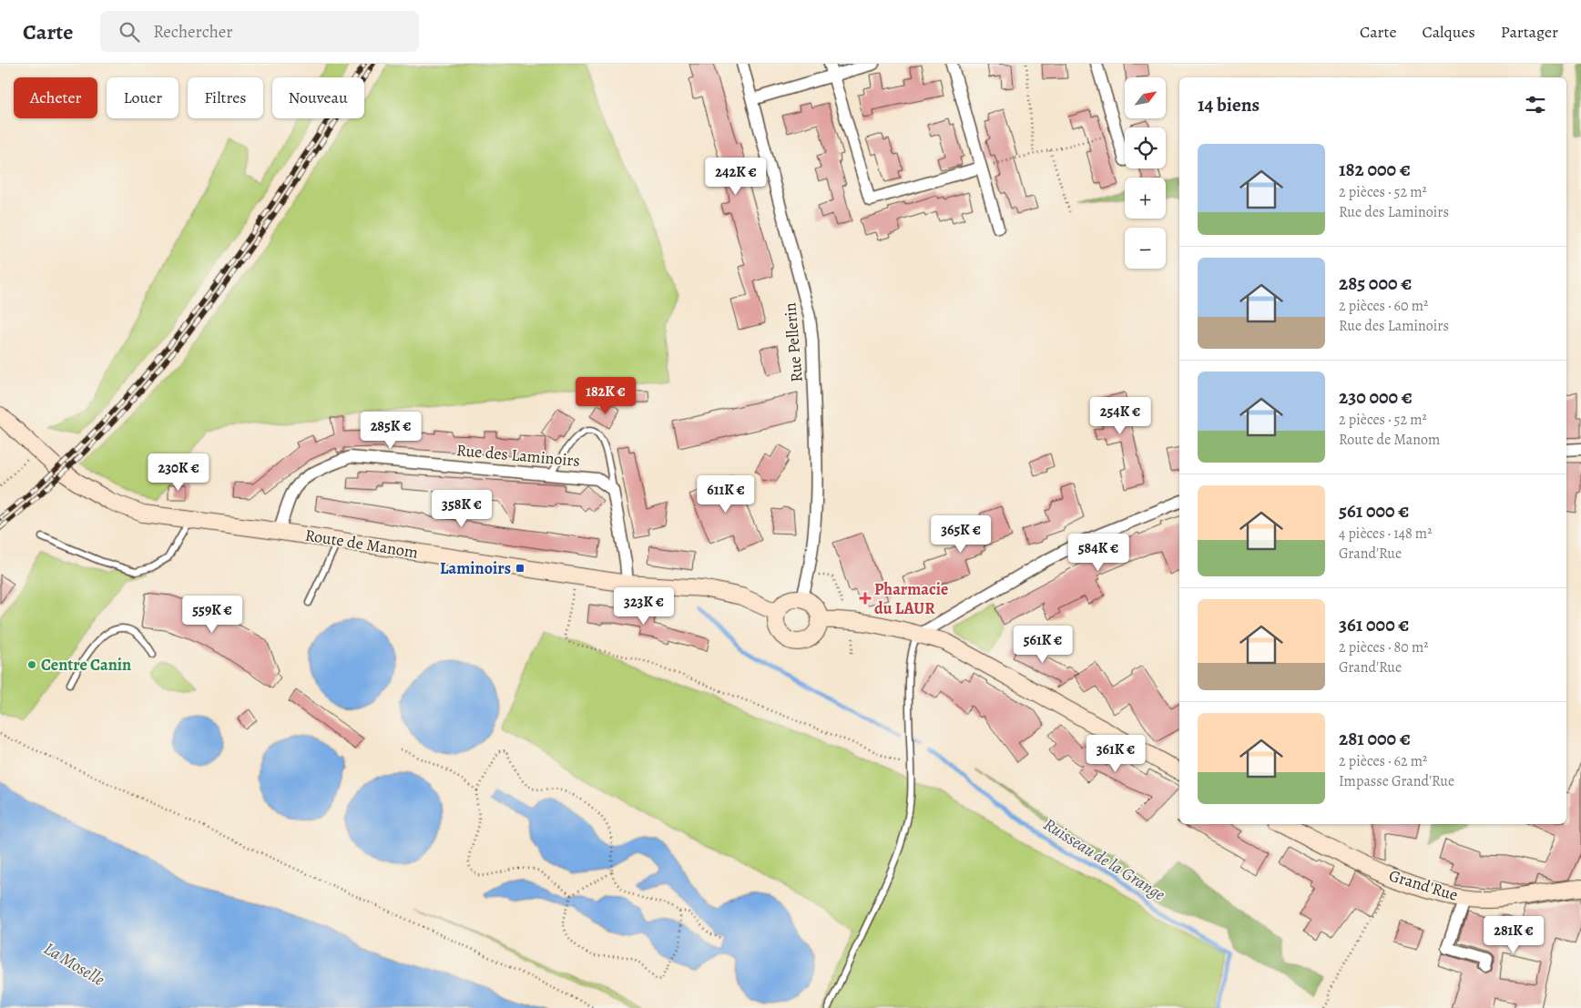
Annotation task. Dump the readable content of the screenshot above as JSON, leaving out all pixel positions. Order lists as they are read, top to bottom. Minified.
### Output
{"streets":{"street":["Rue Pellerin","Rue des Laminoirs","Route de Manom","Grand'Rue"]},"crossings":[["Rue Pellerin","Route de Manom"],["Rue des Laminoirs","Route de Manom"]],"water":["Ruisseau de la Grange","La Moselle"],"places":{"transit":["Laminoirs"],"health":["Pharmacie du LAUR"],"other":["Centre Canin"]},"north":"top right","page":{"header":"Carte","search":"Rechercher","nav":["Carte","Calques","Partager"],"map_buttons":["+","−"],"chip":["Acheter","Louer","Filtres","Nouveau"],"heading":"14 biens","list":[{"name":"182 000 €","note":"2 pièces · 52 m² · Rue des Laminoirs"},{"name":"285 000 €","note":"2 pièces · 60 m² · Rue des Laminoirs"},{"name":"230 000 €","note":"2 pièces · 52 m² · Route de Manom"},{"name":"561 000 €","note":"4 pièces · 148 m² · Grand'Rue"},{"name":"361 000 €","note":"2 pièces · 80 m² · Grand'Rue"},{"name":"281 000 €","note":"2 pièces · 62 m² · Impasse Grand'Rue"}],"price":["242K €","182K €","254K €","285K €","230K €","611K €","358K €","365K €","584K €","323K €","559K €","561K €","361K €","281K €"]}}
